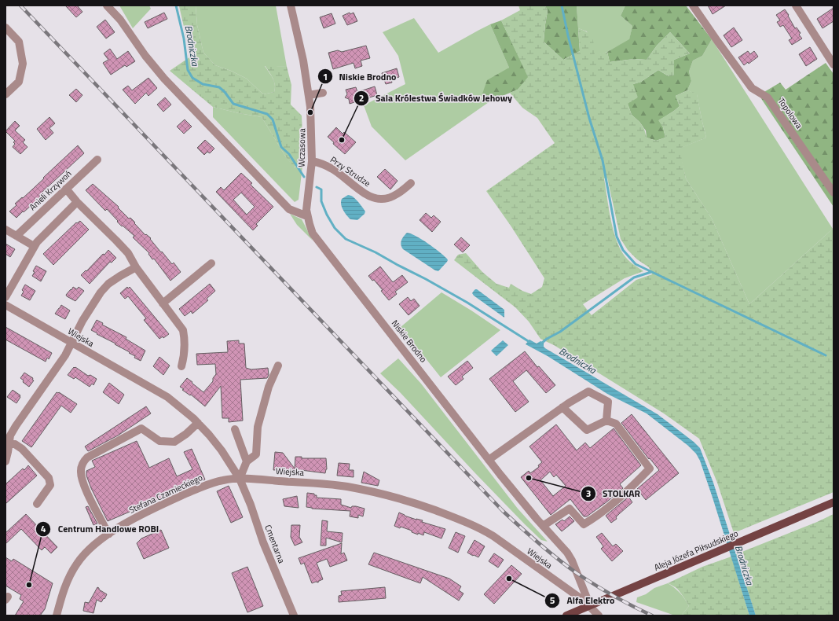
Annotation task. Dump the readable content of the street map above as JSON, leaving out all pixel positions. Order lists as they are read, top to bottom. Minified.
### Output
{"streets":{"main road":["Aleja Józefa Piłsudskiego"],"street":["Topolowa","Wczasowa","Przy Strudze","Anieli Krzywoń","Wiejska","Niskie Brodno","Stefana Czarnieckiego","Cmentarna"]},"crossings":[["Wczasowa","Przy Strudze"],["Wczasowa","Niskie Brodno"],["Wiejska","Niskie Brodno"],["Wiejska","Stefana Czarnieckiego"],["Wiejska","Cmentarna"],["Stefana Czarnieckiego","Cmentarna"]],"water":["Brodniczka"],"places":["Niskie Brodno","Sala Królestwa Świadków Jehowy","STOLKAR","Alfa Elektro","Centrum Handlowe ROBI"]}
